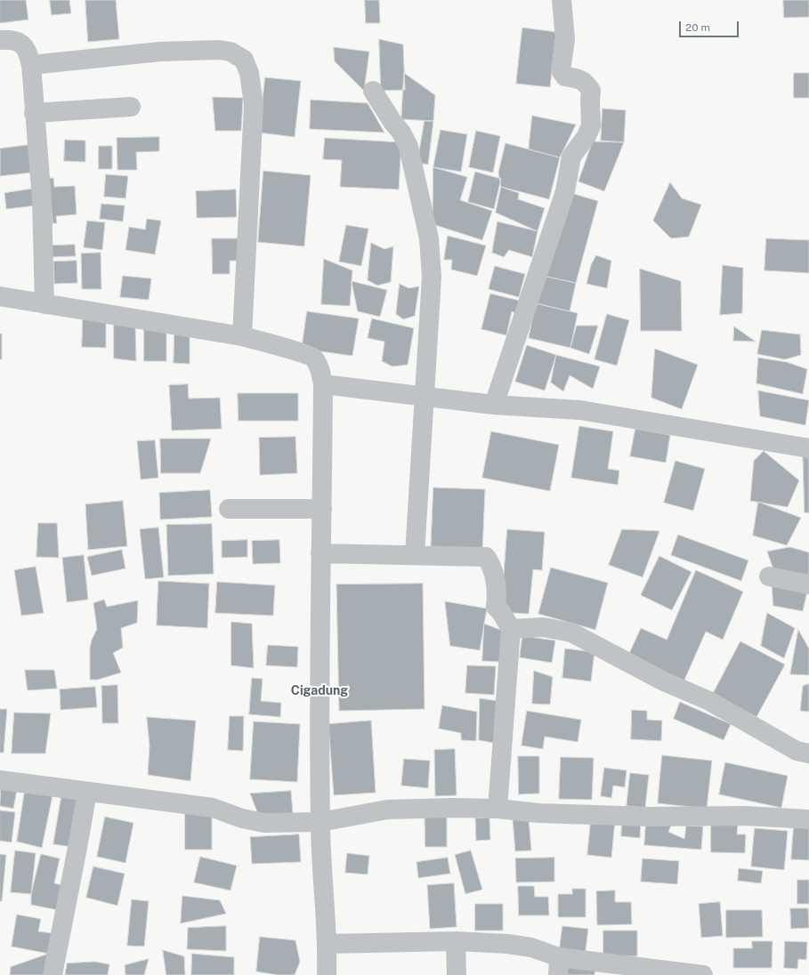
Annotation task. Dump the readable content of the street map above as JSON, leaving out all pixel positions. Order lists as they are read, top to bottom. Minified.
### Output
{"districts":["Cigadung"],"scale_bar":"20 m"}
